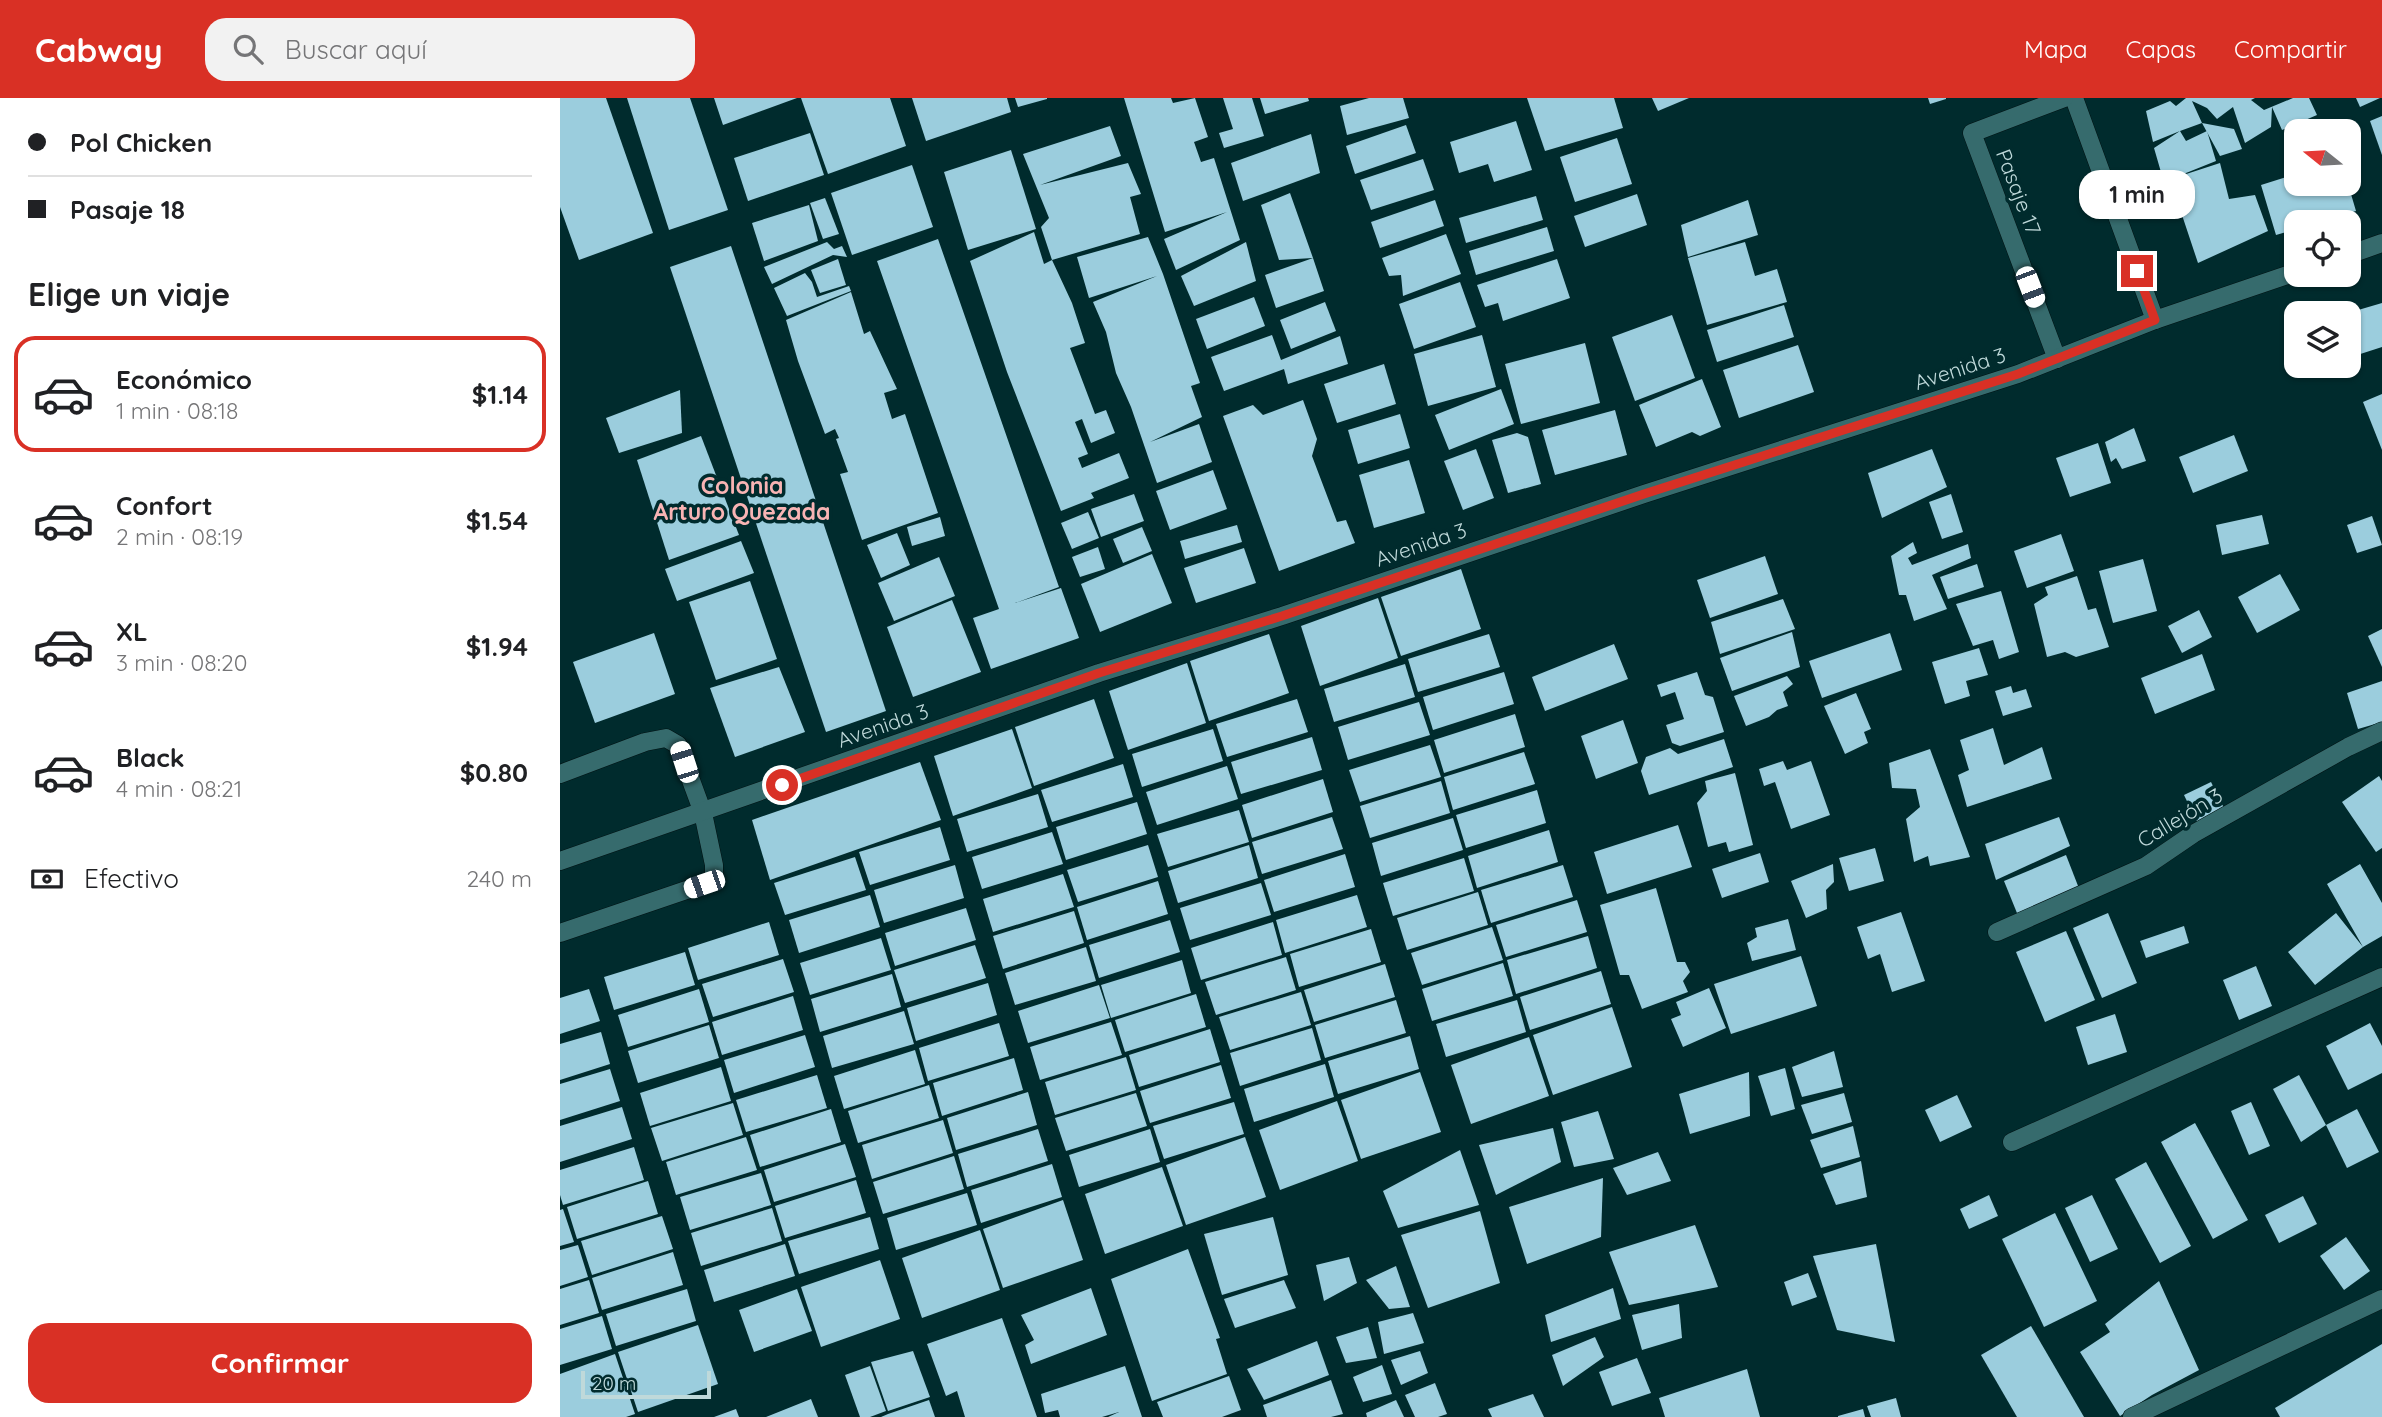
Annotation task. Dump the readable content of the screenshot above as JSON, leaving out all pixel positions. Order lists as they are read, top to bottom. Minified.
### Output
{"streets":{"street":["Pasaje 17","Avenida 3","Callejón 3"]},"crossings":[["Pasaje 17","Avenida 3"]],"districts":["Colonia Arturo Quezada"],"scale_bar":"20 m","north":"left","page":{"header":"Cabway","search":"Buscar aquí","nav":["Mapa","Capas","Compartir"],"banner":["Pol Chicken","Pasaje 18"],"bubble":"1 min","heading":"Elige un viaje","list":[{"name":"Económico","note":"1 min · 08:18","value":"$1.14"},{"name":"Confort","note":"2 min · 08:19","value":"$1.54"},{"name":"XL","note":"3 min · 08:20","value":"$1.94"},{"name":"Black","note":"4 min · 08:21","value":"$0.80"}],"pay":["Efectivo","240 m"],"buttons":"Confirmar","scale":"20 m"}}
